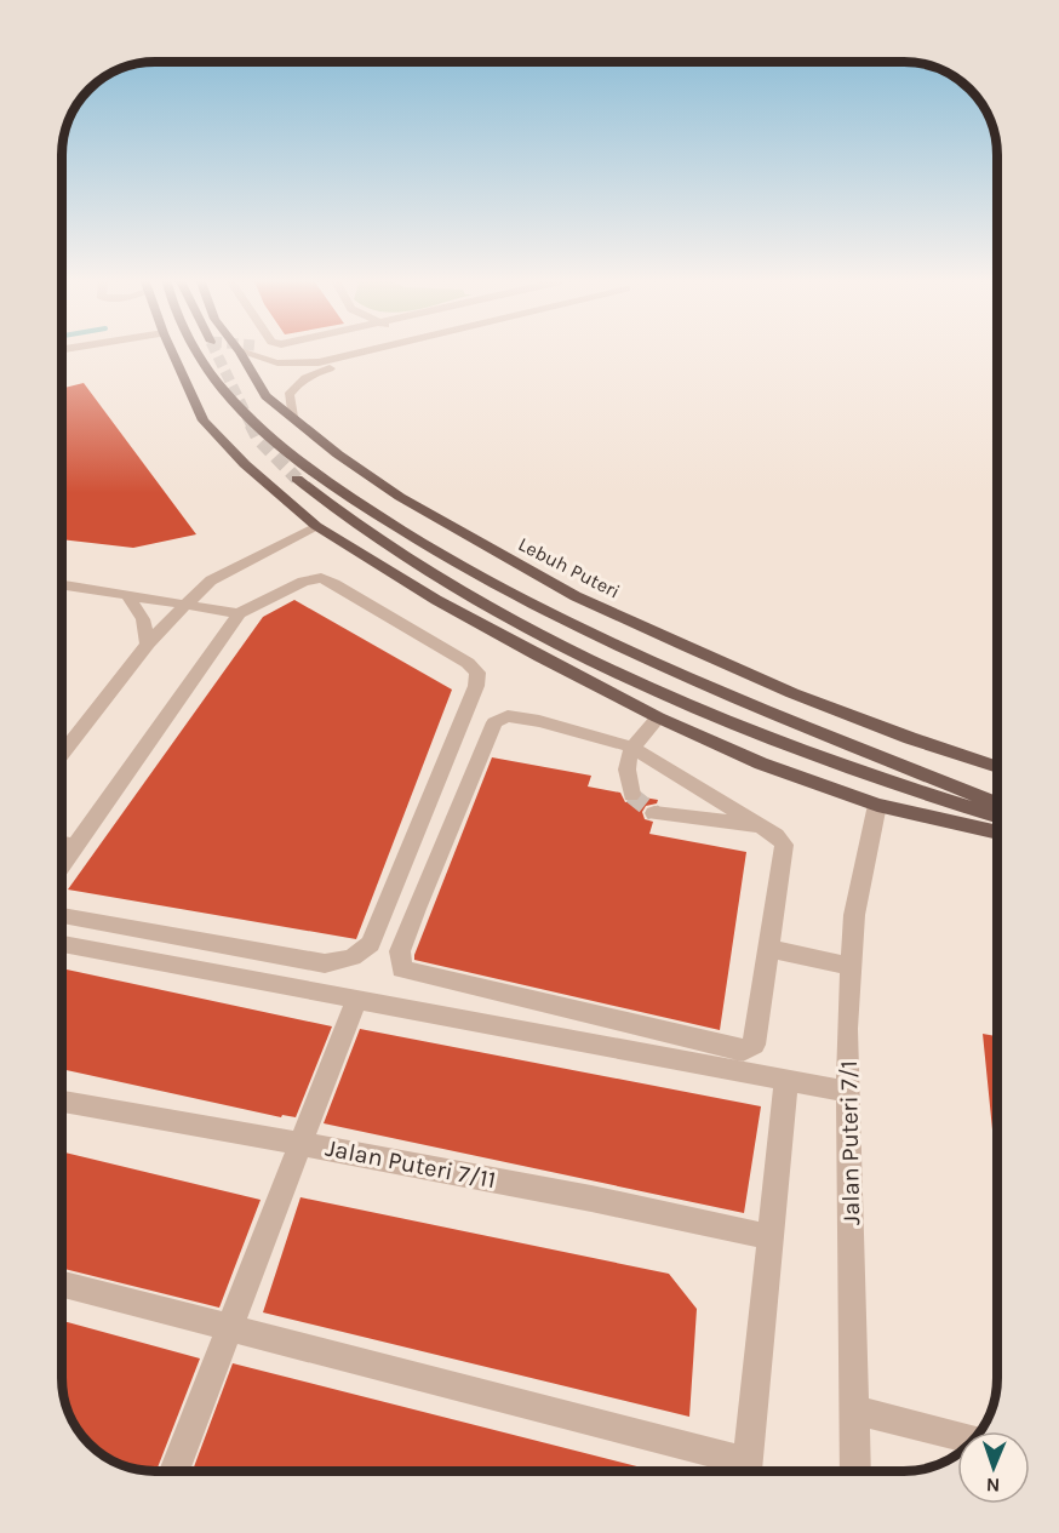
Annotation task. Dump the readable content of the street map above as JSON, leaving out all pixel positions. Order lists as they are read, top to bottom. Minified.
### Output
{"streets":{"main road":["Lebuh Puteri"],"street":["Jalan Puteri 7/1","Jalan Puteri 7/11"]},"north":"bottom"}
